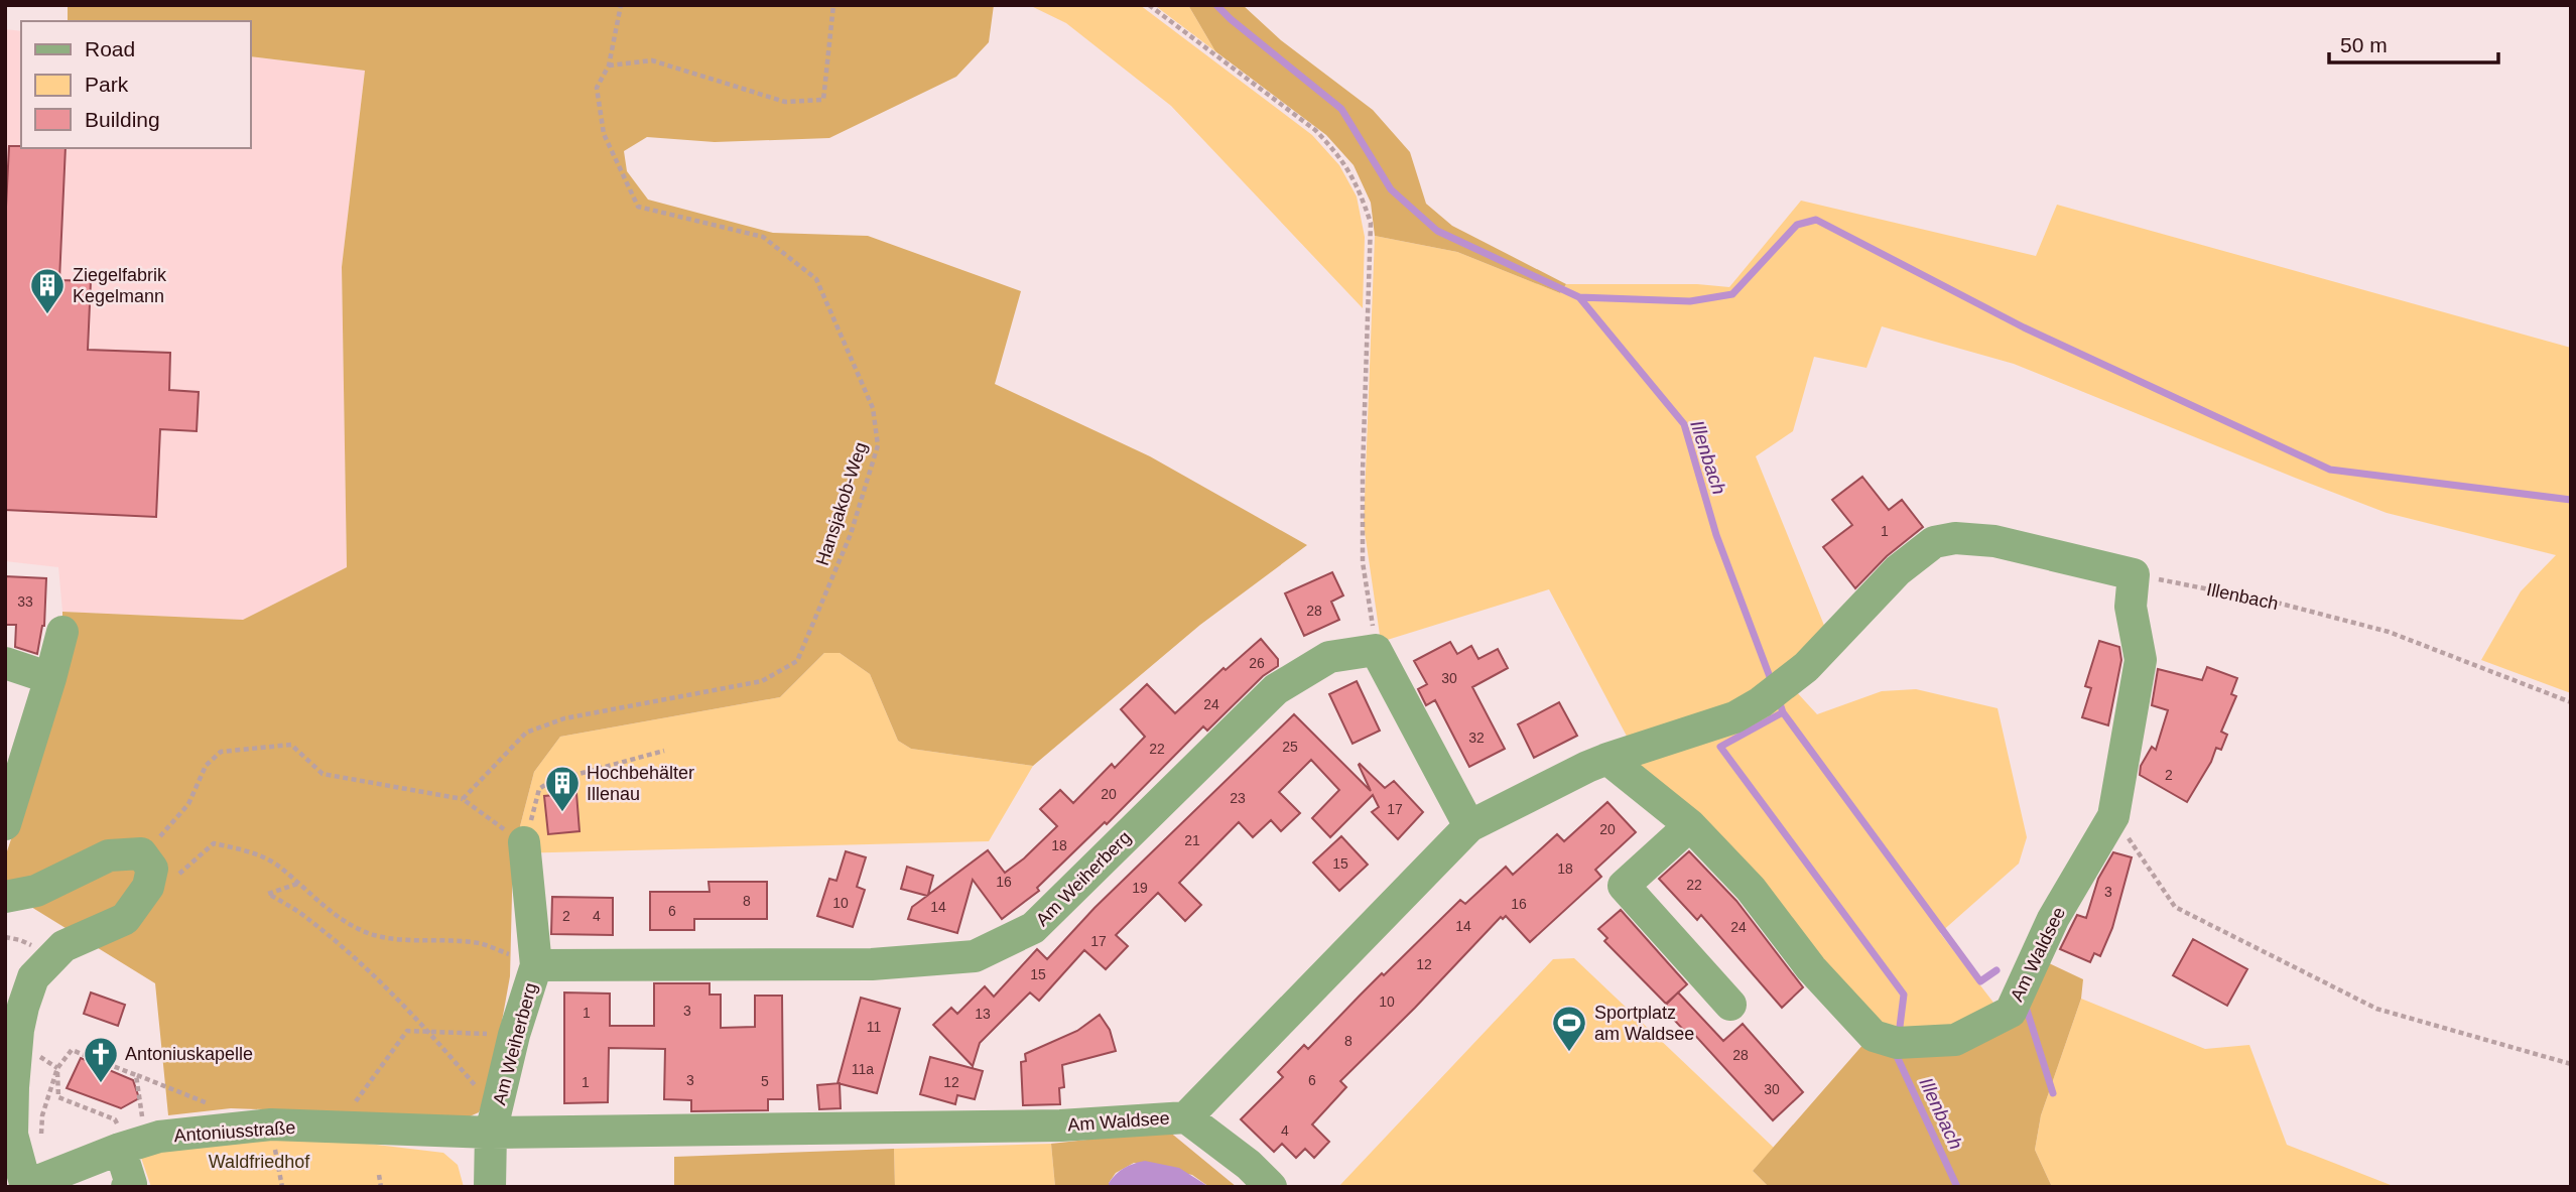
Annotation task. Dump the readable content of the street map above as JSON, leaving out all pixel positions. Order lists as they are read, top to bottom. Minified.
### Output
{"streets":{"street":["Am Weiherberg","Am Waldsee","Antoniusstraße"],"path":["Hansjakob-Weg","Illenbach"]},"crossings":[["Illenbach","Am Waldsee"],["Am Weiherberg","Am Waldsee"],["Am Weiherberg","Antoniusstraße"],["Am Waldsee","Antoniusstraße"]],"water":["Illenbach"],"parks":["Waldfriedhof"],"places":{"building":["Ziegelfabrik Kegelmann","Hochbehälter Illenau"],"sports":["Sportplatz am Waldsee"],"church":["Antoniuskapelle"]},"house_numbers":["1","33","28","26","30","24","32","25","22","2","20","23","17","20","21","18","15","18","16","22","19","3","8","10","16","14","6","2","4","14","24","17","12","15","10","3","1","13","11","8","28","11a","3","6","5","1","12","30","4"],"legend":["Road","Park","Building"],"scale_bar":"50 m"}
